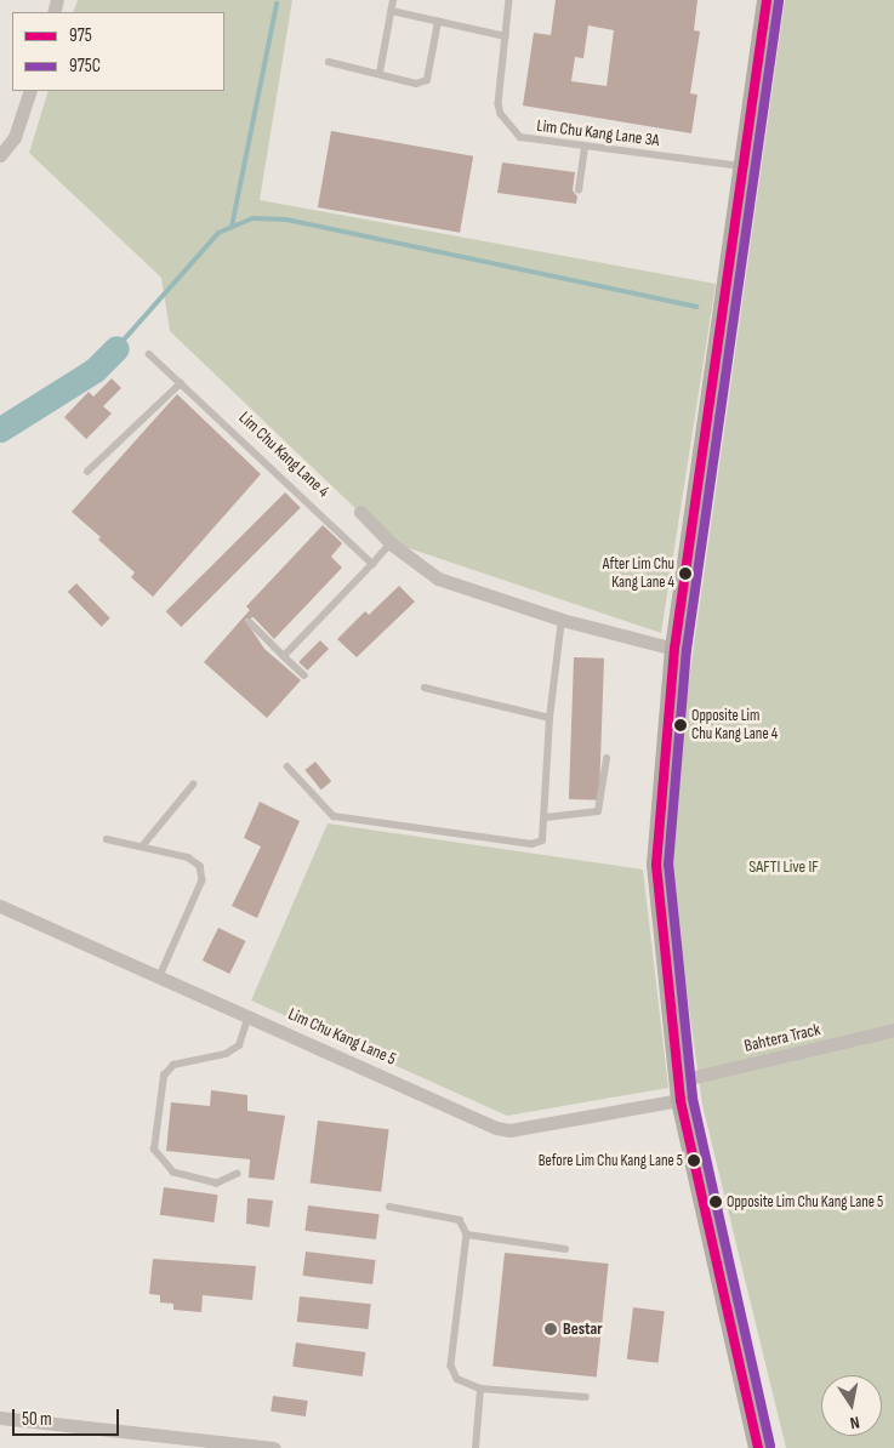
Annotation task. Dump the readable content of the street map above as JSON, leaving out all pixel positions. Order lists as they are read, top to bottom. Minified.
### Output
{"streets":{"street":["Lim Chu Kang Lane 5","Bahtera Track"],"lane":["Lim Chu Kang Lane 3A","Lim Chu Kang Lane 4"]},"crossings":[["Lim Chu Kang Lane 5","Bahtera Track"]],"parks":["SAFTI Live IF"],"places":["After Lim Chu Kang Lane 4","Opposite Lim Chu Kang Lane 4","Before Lim Chu Kang Lane 5","Opposite Lim Chu Kang Lane 5","Bestar"],"lines":["transit line 975","transit line 975C"],"legend":["975","975C"],"scale_bar":"50 m","north":"bottom"}
